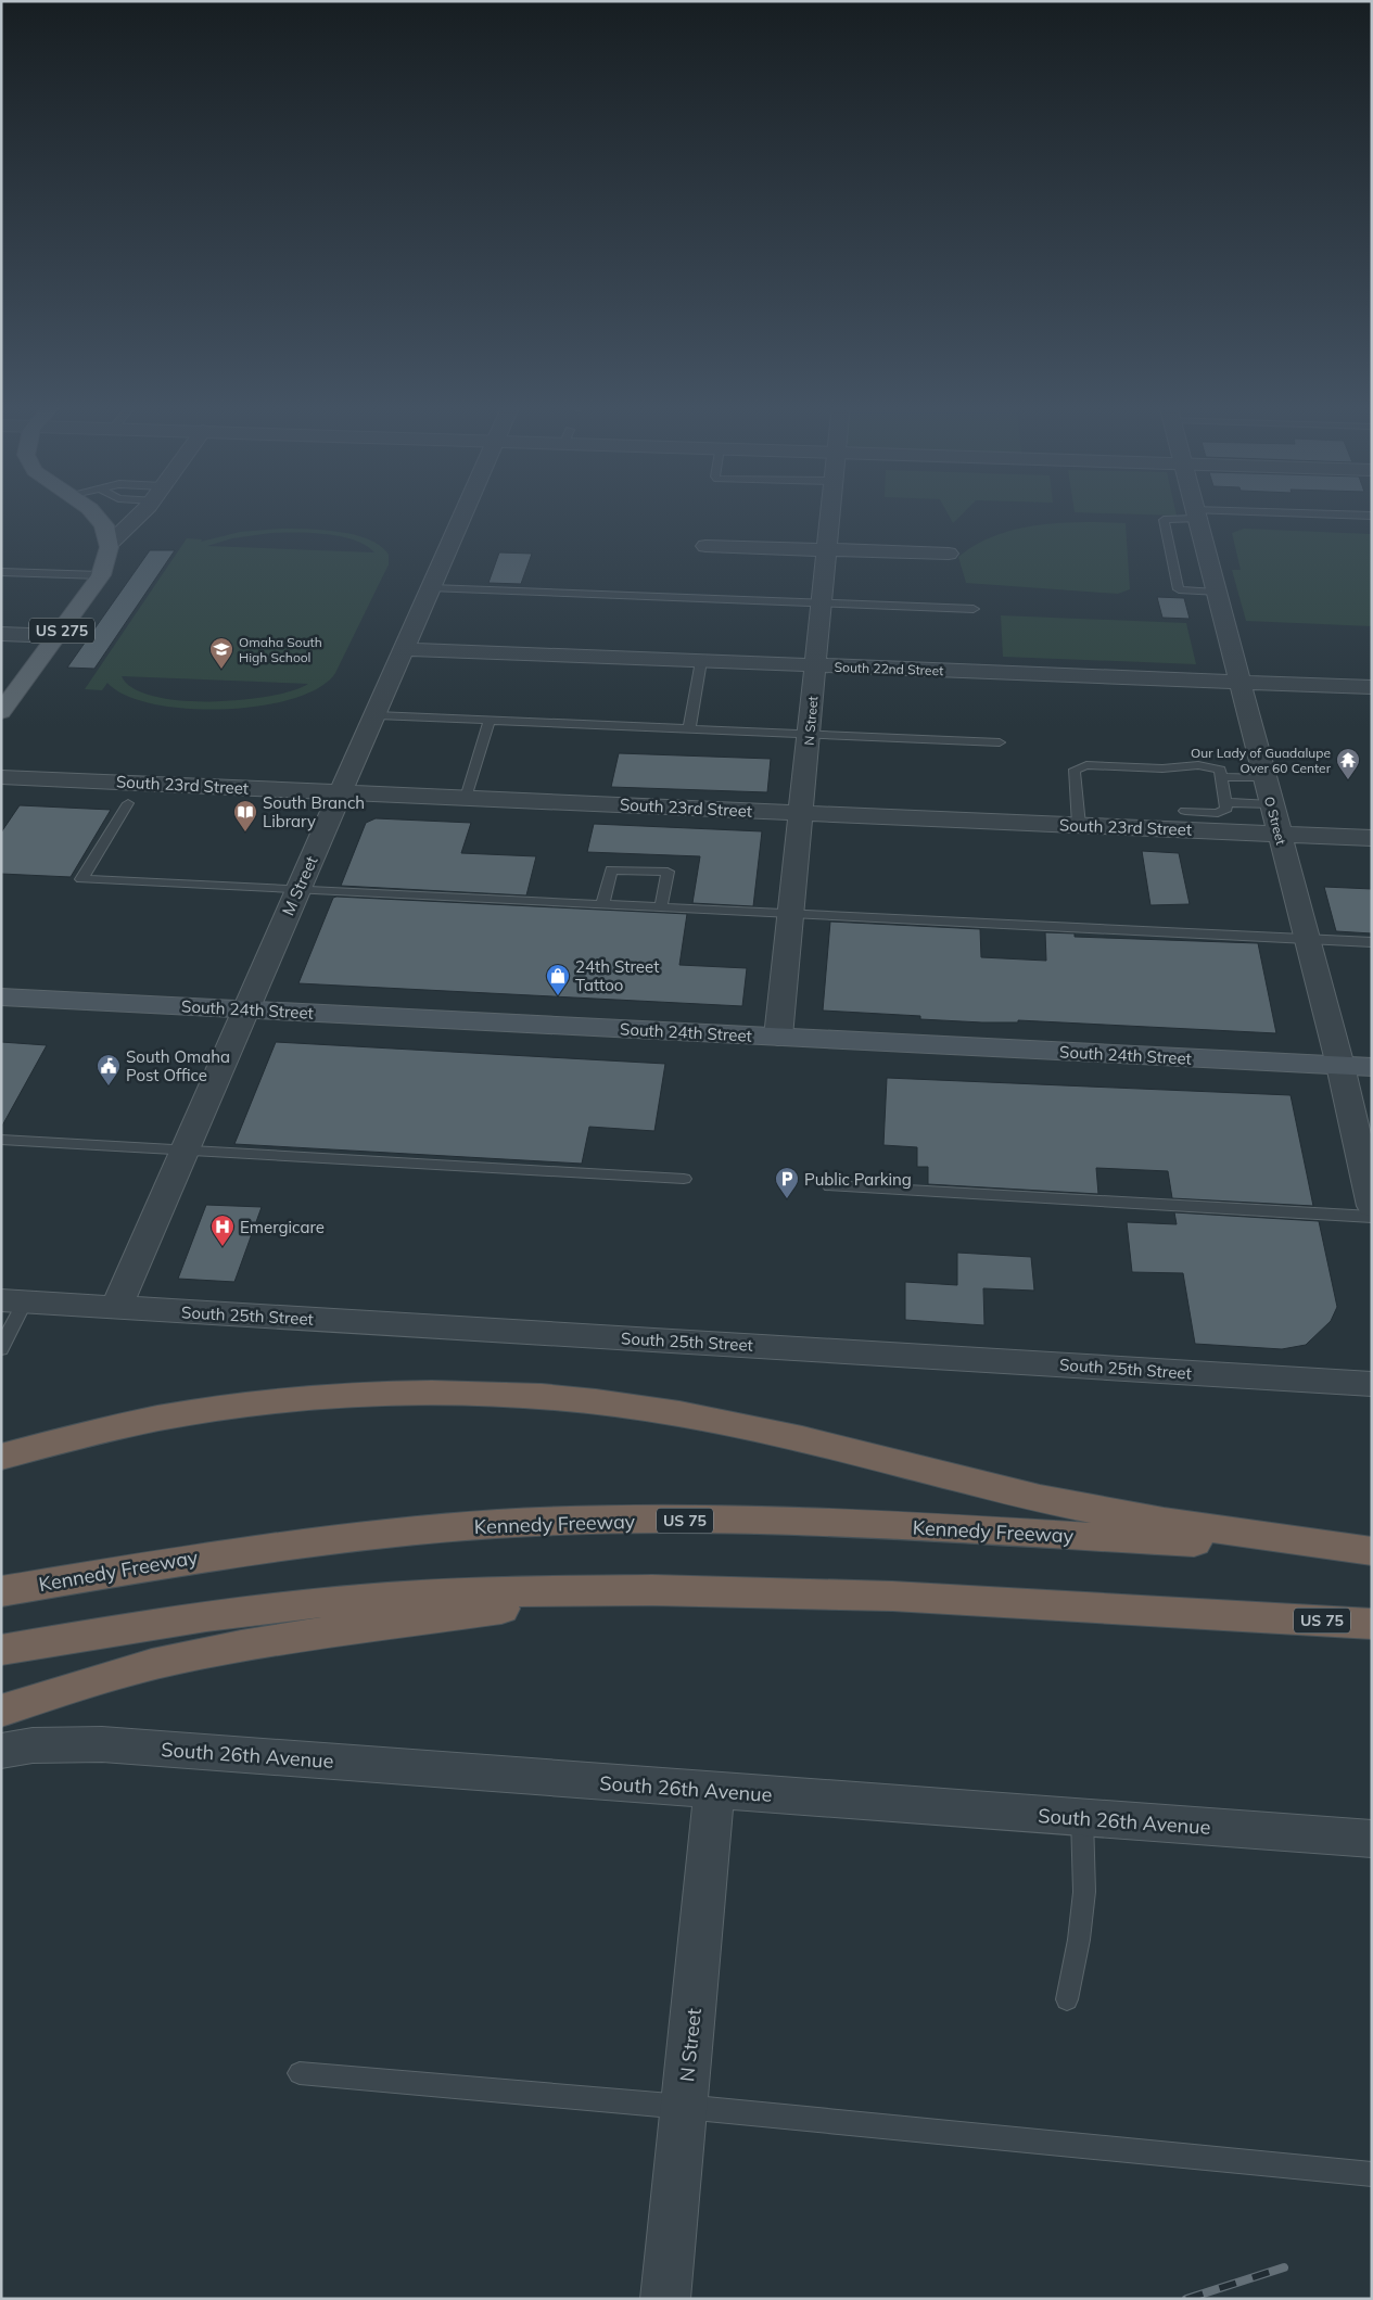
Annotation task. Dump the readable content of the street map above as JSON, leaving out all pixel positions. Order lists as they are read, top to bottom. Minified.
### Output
{"streets":{"highway":["US 75","Kennedy Freeway"],"main road":["US 275","South 24th Street"],"street":["South 22nd Street","N Street","South 23rd Street","O Street","M Street","South 25th Street","South 26th Avenue"]},"crossings":[["South 22nd Street","N Street"],["South 22nd Street","O Street"],["South 22nd Street","M Street"],["N Street","South 23rd Street"],["N Street","South 24th Street"],["N Street","South 26th Avenue"],["South 23rd Street","O Street"],["South 23rd Street","M Street"],["O Street","South 24th Street"],["M Street","South 24th Street"],["M Street","South 25th Street"]],"places":{"school or university":["Omaha South High School"],"temple":["Our Lady of Guadalupe Over 60 Center"],"library":["South Branch Library"],"shop":["24th Street Tattoo"],"public building":["South Omaha Post Office"],"parking":["Public Parking"],"hospital":["Emergicare"]}}
